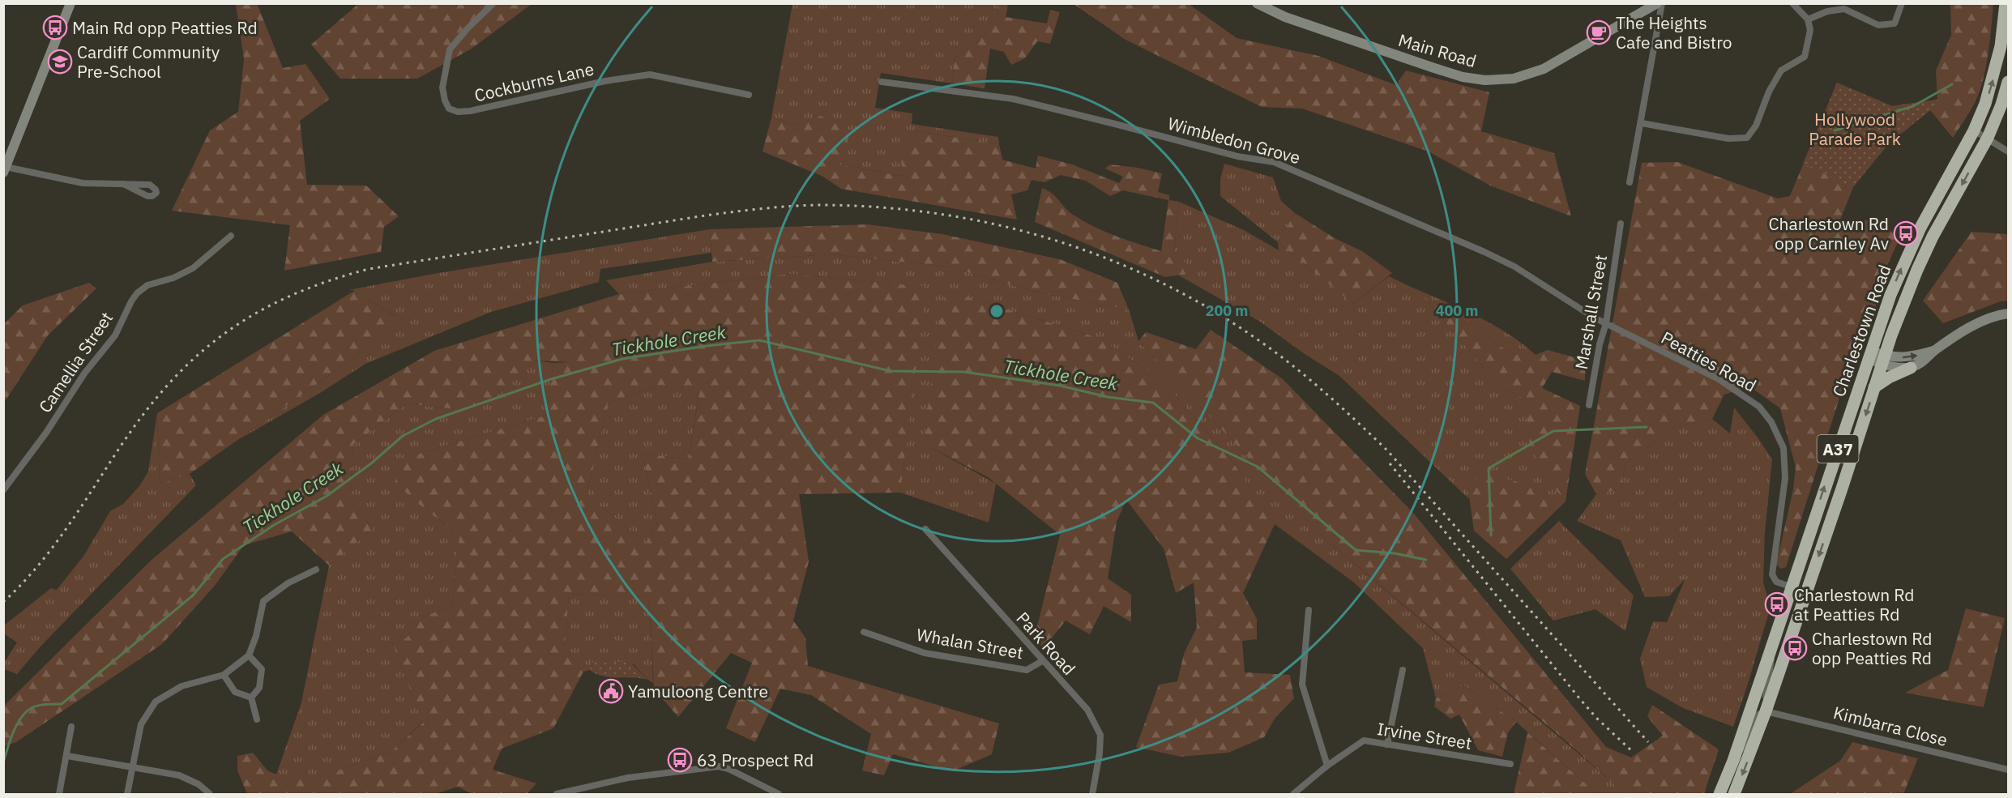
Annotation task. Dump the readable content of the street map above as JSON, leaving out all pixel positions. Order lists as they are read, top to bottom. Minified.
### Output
{"streets":{"highway":["Charlestown Road","A37"],"main road":["Main Road"],"street":["Cockburns Lane","Wimbledon Grove","Marshall Street","Peatties Road","Camellia Street","Whalan Street","Park Road","Kimbarra Close","Irvine Street"]},"crossings":[["Wimbledon Grove","Marshall Street"],["Wimbledon Grove","Peatties Road"],["Marshall Street","Peatties Road"],["Charlestown Road","Peatties Road"],["Charlestown Road","Kimbarra Close"],["Whalan Street","Park Road"]],"water":["Tickhole Creek"],"parks":["Hollywood Parade Park"],"places":{"bus stop":["Main Rd opp Peatties Rd","Charlestown Rd opp Carnley Av","Charlestown Rd at Peatties Rd","Charlestown Rd opp Peatties Rd","63 Prospect Rd"],"cafe":["The Heights Cafe and Bistro"],"school or university":["Cardiff Community Pre-School"],"public building":["Yamuloong Centre"]},"rings":["200 m","400 m"]}
